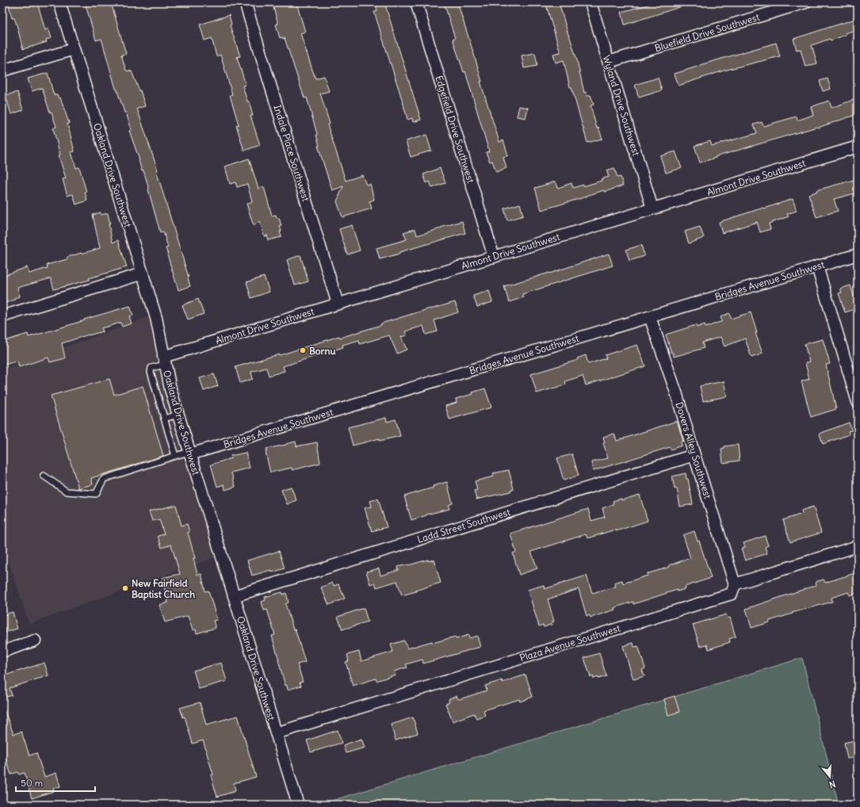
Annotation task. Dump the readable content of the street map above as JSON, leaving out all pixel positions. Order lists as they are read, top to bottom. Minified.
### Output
{"streets":{"street":["Bluefield Drive Southwest","Wyland Drive Southwest","Edgefield Drive Southwest","Indale Place Southwest","Oakland Drive Southwest","Almont Drive Southwest","Bridges Avenue Southwest","Dovers Alley Southwest","Ladd Street Southwest","Plaza Avenue Southwest"]},"crossings":[["Bluefield Drive Southwest","Wyland Drive Southwest"],["Wyland Drive Southwest","Almont Drive Southwest"],["Edgefield Drive Southwest","Almont Drive Southwest"],["Indale Place Southwest","Almont Drive Southwest"],["Oakland Drive Southwest","Almont Drive Southwest"],["Oakland Drive Southwest","Bridges Avenue Southwest"],["Oakland Drive Southwest","Ladd Street Southwest"],["Oakland Drive Southwest","Plaza Avenue Southwest"],["Bridges Avenue Southwest","Dovers Alley Southwest"],["Dovers Alley Southwest","Ladd Street Southwest"],["Dovers Alley Southwest","Plaza Avenue Southwest"]],"places":["Bornu","New Fairfield Baptist Church"],"scale_bar":"50 m","north":"bottom"}
